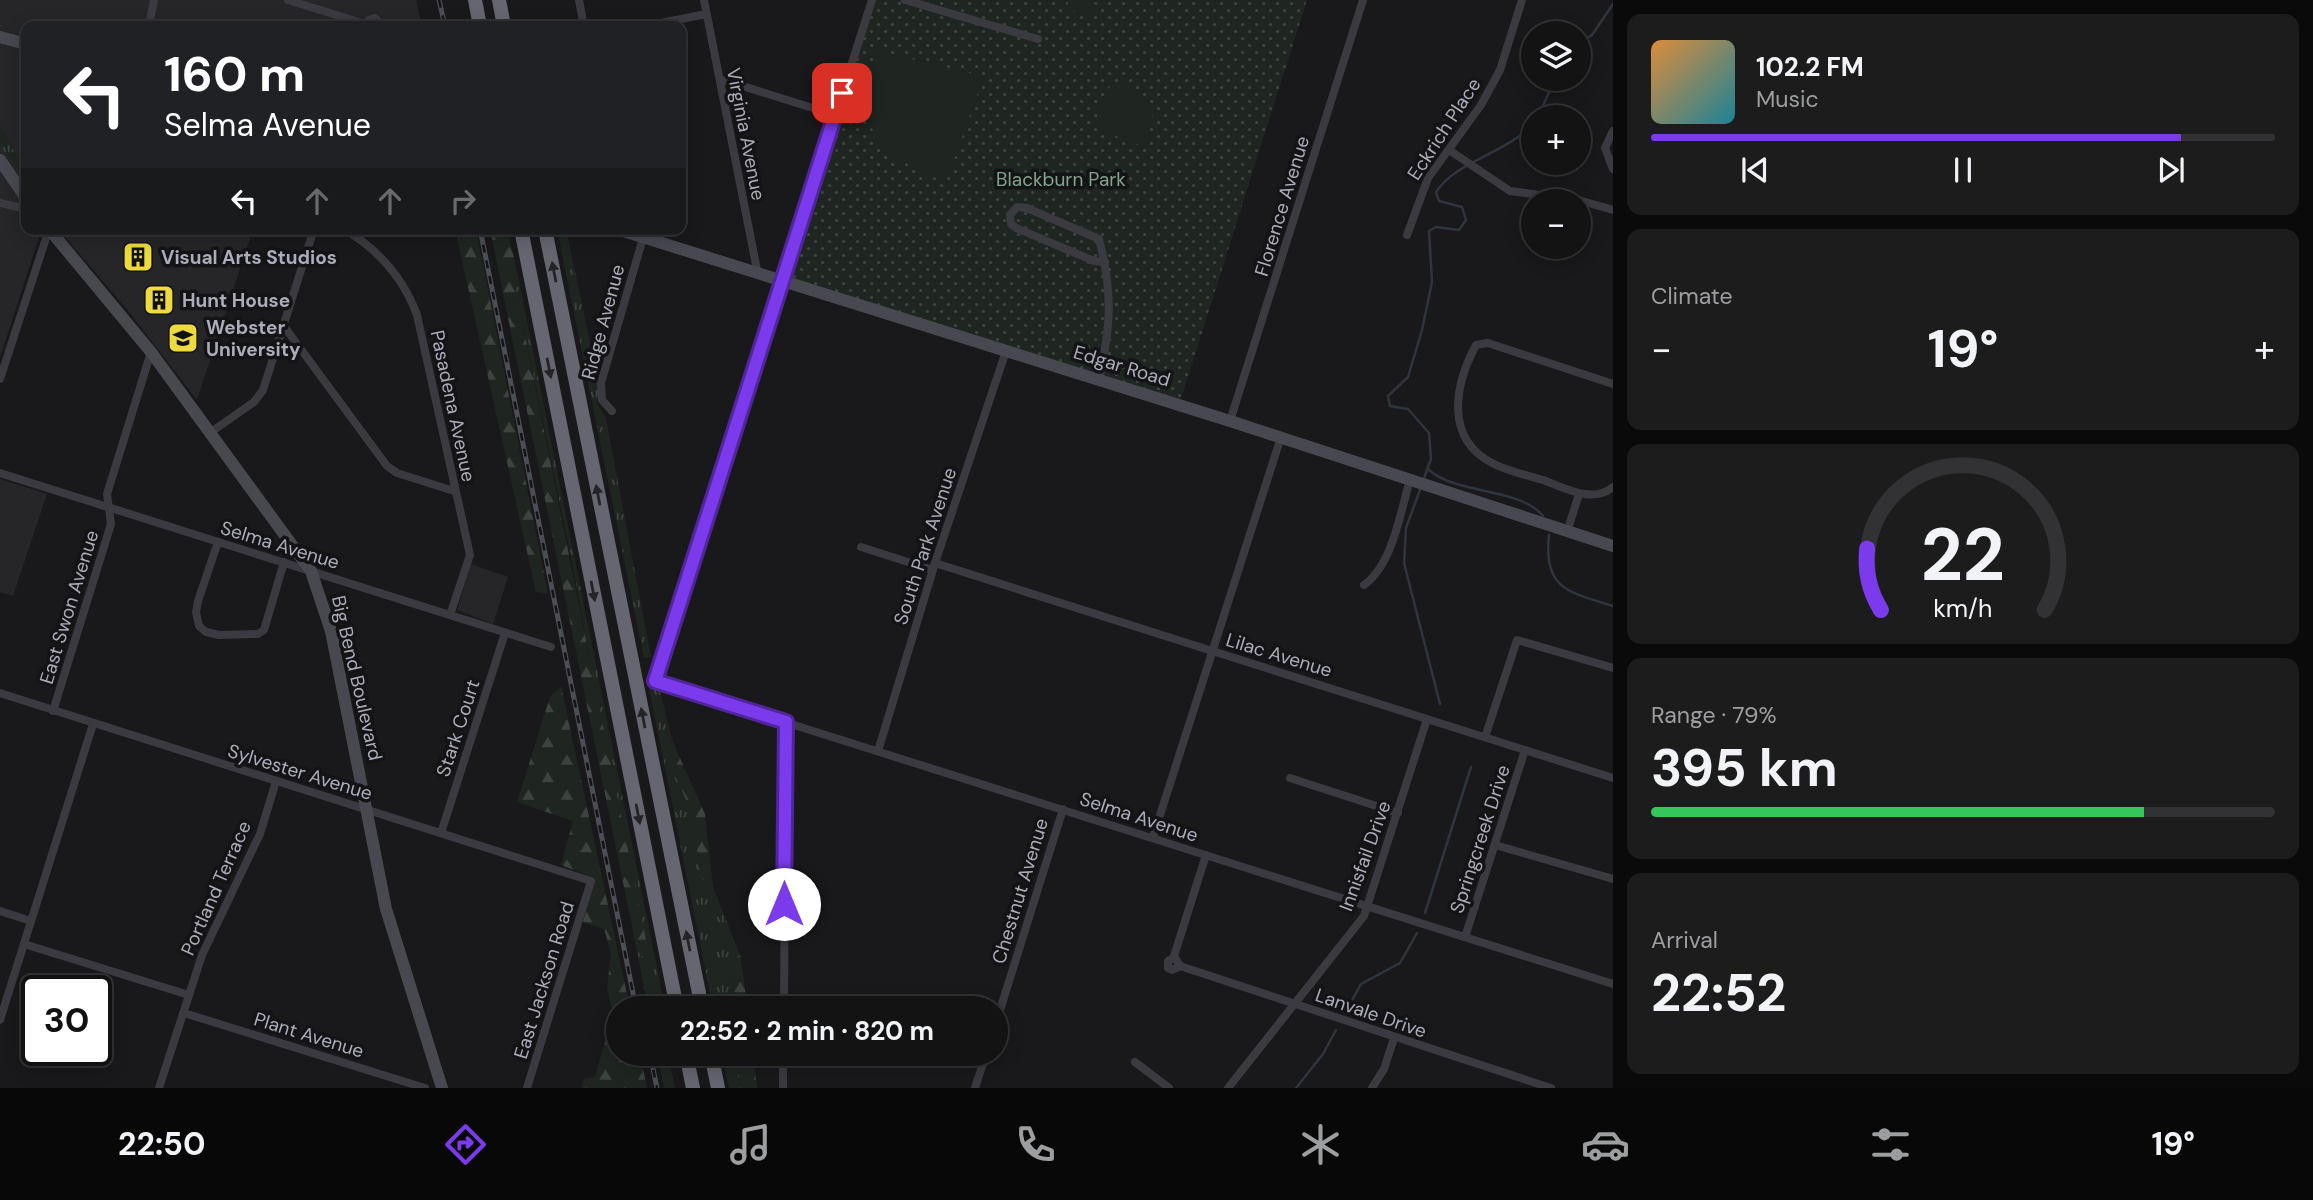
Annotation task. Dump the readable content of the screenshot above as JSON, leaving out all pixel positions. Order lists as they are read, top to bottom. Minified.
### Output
{"streets":{"street":["Eckrich Place","Virginia Avenue","Florence Avenue","Ridge Avenue","Edgar Road","Pasadena Avenue","Selma Avenue","South Park Avenue","East Swon Avenue","Lilac Avenue","Big Bend Boulevard","Stark Court","Sylvester Avenue","Springcreek Drive","Innisfail Drive","Portland Terrace","Chestnut Avenue","East Jackson Road","Lanvale Drive","Plant Avenue"]},"crossings":[["Virginia Avenue","Edgar Road"],["Florence Avenue","Edgar Road"],["Ridge Avenue","Edgar Road"],["Edgar Road","Selma Avenue"],["Edgar Road","South Park Avenue"],["Pasadena Avenue","Selma Avenue"],["Selma Avenue","South Park Avenue"],["Selma Avenue","East Swon Avenue"],["Selma Avenue","Big Bend Boulevard"],["Selma Avenue","Stark Court"],["Selma Avenue","Springcreek Drive"],["Selma Avenue","Innisfail Drive"],["Selma Avenue","Chestnut Avenue"],["Selma Avenue","Lanvale Drive"],["South Park Avenue","Lilac Avenue"],["East Swon Avenue","Big Bend Boulevard"],["East Swon Avenue","Sylvester Avenue"],["Lilac Avenue","Springcreek Drive"],["Lilac Avenue","Innisfail Drive"],["Big Bend Boulevard","Sylvester Avenue"],["Stark Court","Sylvester Avenue"],["Sylvester Avenue","Portland Terrace"],["Sylvester Avenue","East Jackson Road"],["Innisfail Drive","Lanvale Drive"],["Portland Terrace","Plant Avenue"]],"parks":["Blackburn Park"],"places":{"building":["Visual Arts Studios","Hunt House"],"school or university":["Webster University"]},"page":{"map_buttons":["+","−"],"turn":["160 m","Selma Avenue"],"song":["102.2 FM","Music"],"tile":["Climate",["Range · 79%","395 km"],["Arrival","22:52"]],"heat":["−","19°","+"],"limit":"30","trip":"22:52 · 2 min · 820 m","tabs":["22:50","19°"],"gauge":["22","km/h"]}}
